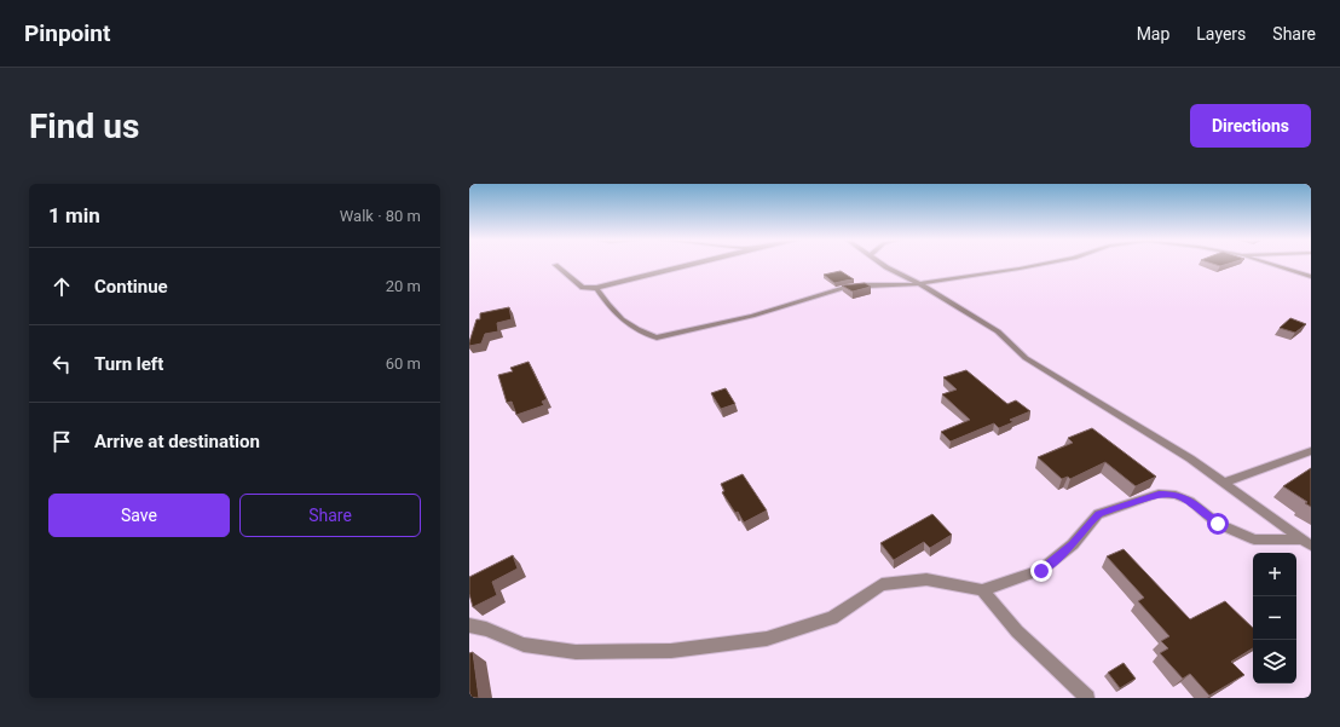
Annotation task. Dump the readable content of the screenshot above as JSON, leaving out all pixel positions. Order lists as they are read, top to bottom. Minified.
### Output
{"page":{"header":"Pinpoint","nav":["Map","Layers","Share"],"buttons":["Directions",["Save","Share"]],"title":"Find us","heading":["1 min","Walk · 80 m"],"list":[["Continue","20 m"],["Turn left","60 m"],"Arrive at destination"],"map_buttons":["+","−"]}}
